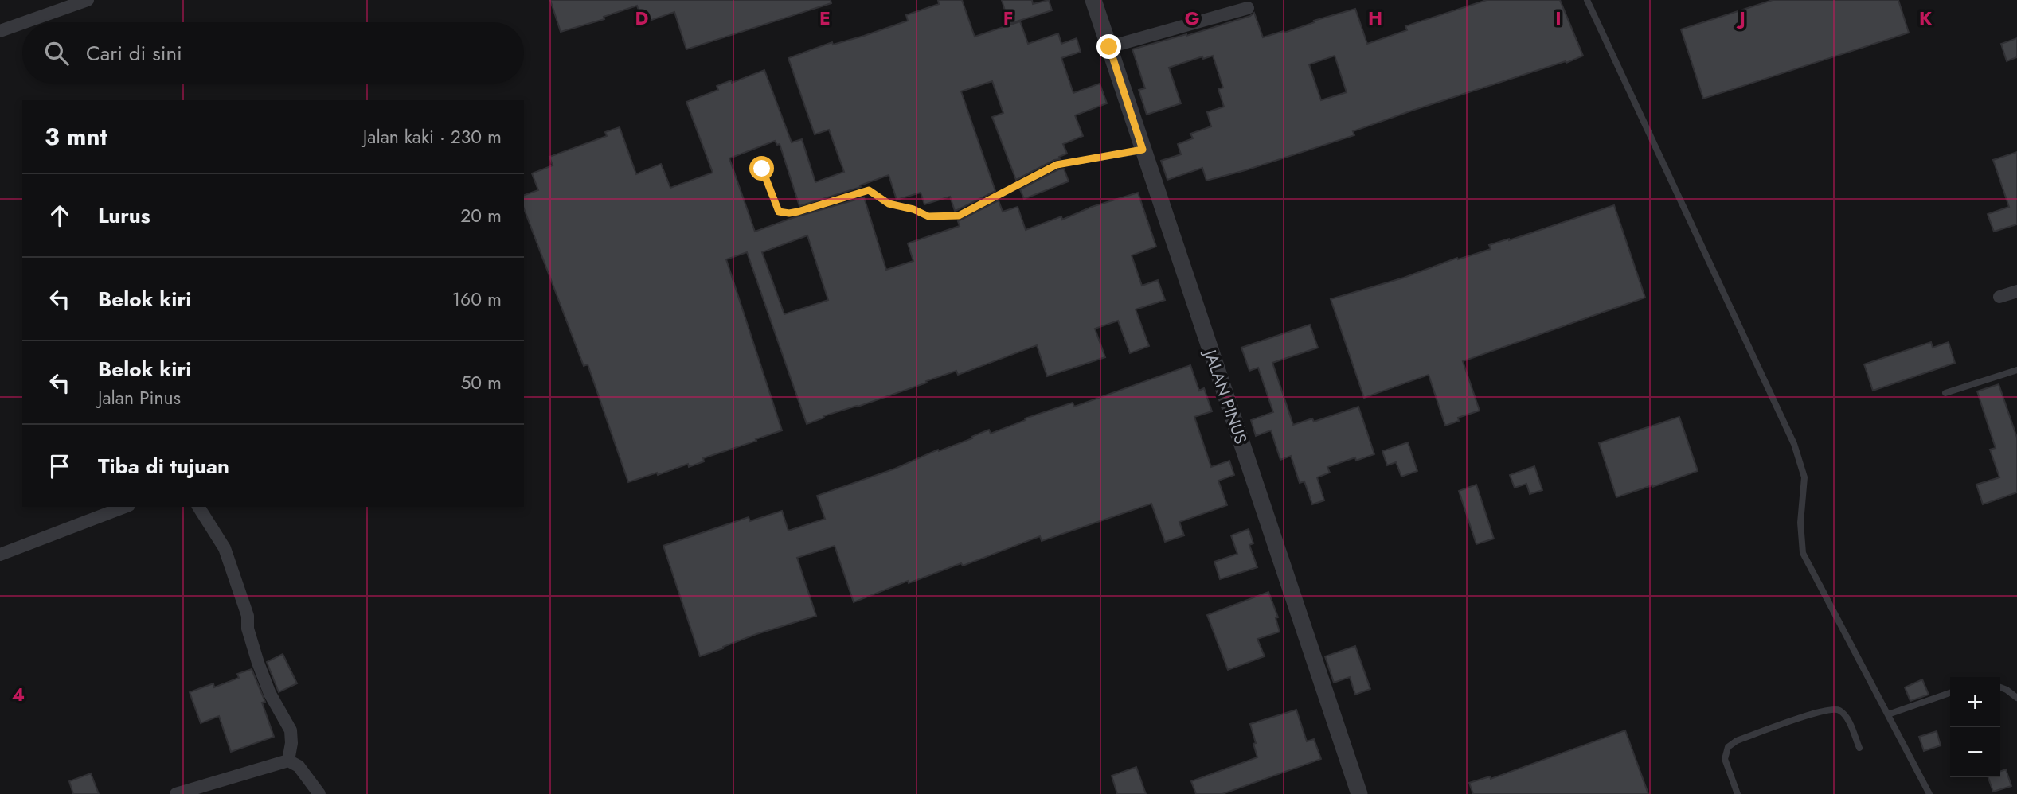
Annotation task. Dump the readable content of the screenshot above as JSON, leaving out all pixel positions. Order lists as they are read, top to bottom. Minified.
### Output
{"streets":{"street":["JALAN PINUS"]},"page":{"search":"Cari di sini","heading":["3 mnt","Jalan kaki · 230 m"],"list":[["Lurus","20 m"],["Belok kiri","160 m"],["Belok kiri","Jalan Pinus","50 m"],"Tiba di tujuan"],"map_buttons":["+","−"]},"grid":{"columns":["D","E","F","G","H","I","J","K"],"rows":["4"]}}
